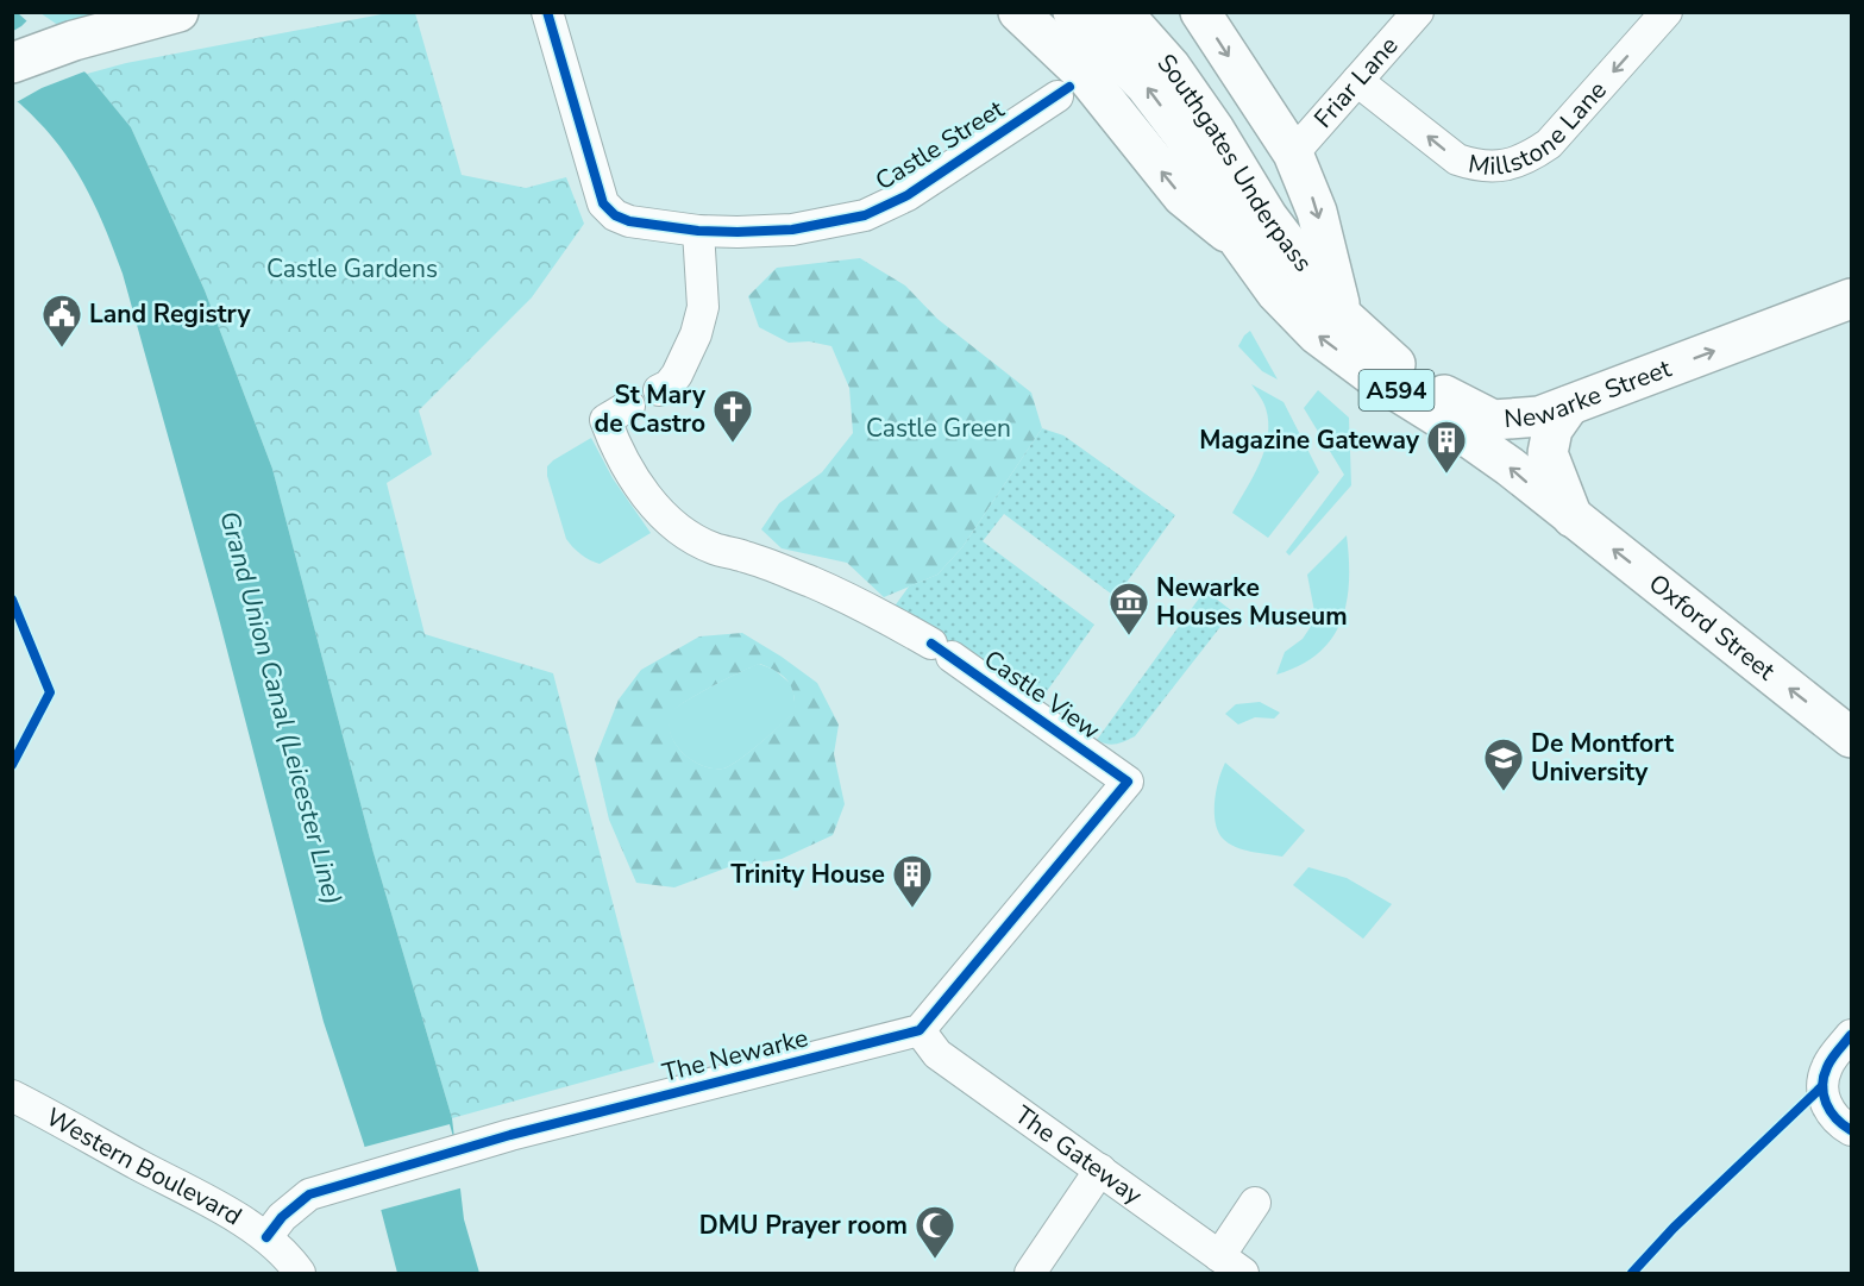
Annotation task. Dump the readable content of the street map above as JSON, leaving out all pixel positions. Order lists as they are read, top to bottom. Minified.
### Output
{"streets":{"main road":["Southgates Underpass","A594","Newarke Street","Oxford Street"],"street":["Friar Lane","Millstone Lane","Castle Street","Castle View","The Newarke","The Gateway","Western Boulevard"]},"crossings":[["Friar Lane","Millstone Lane"],["Southgates Underpass","A594"],["Southgates Underpass","Newarke Street"],["Southgates Underpass","Oxford Street"],["A594","Oxford Street"],["Castle View","The Newarke"],["Castle View","The Gateway"],["The Newarke","The Gateway"],["The Newarke","Western Boulevard"]],"one_way":["Newarke Street","Oxford Street"],"water":["Grand Union Canal (Leicester Line)"],"parks":["Castle Gardens","Castle Green"],"places":{"public building":["Land Registry"],"church":["St Mary de Castro"],"building":["Magazine Gateway","Trinity House"],"museum":["Newarke Houses Museum"],"school or university":["De Montfort University"],"mosque":["DMU Prayer room"]}}
